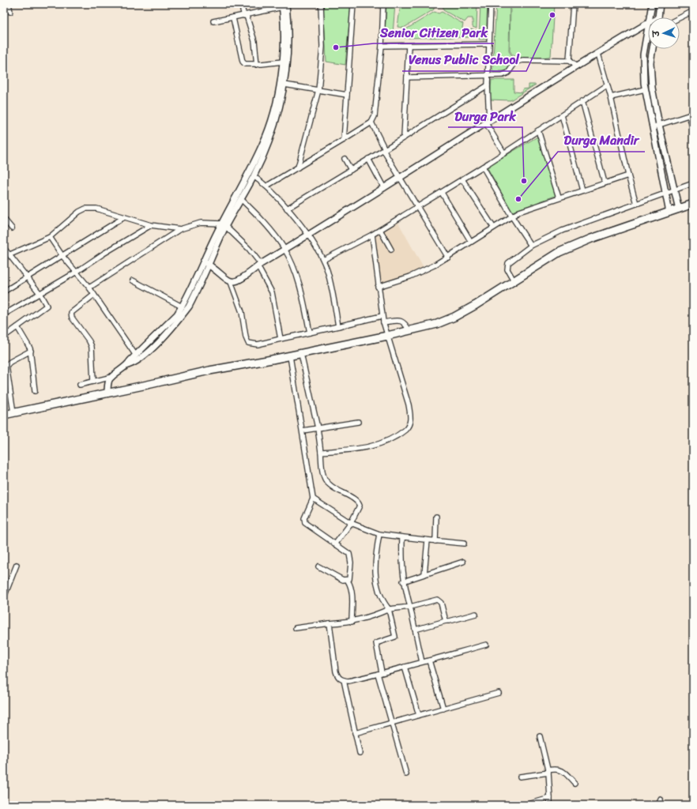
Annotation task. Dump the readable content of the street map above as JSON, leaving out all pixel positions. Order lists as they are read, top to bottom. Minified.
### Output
{"places":["Venus Public School","Senior Citizen Park","Durga Park","Durga Mandir"],"north":"left"}
